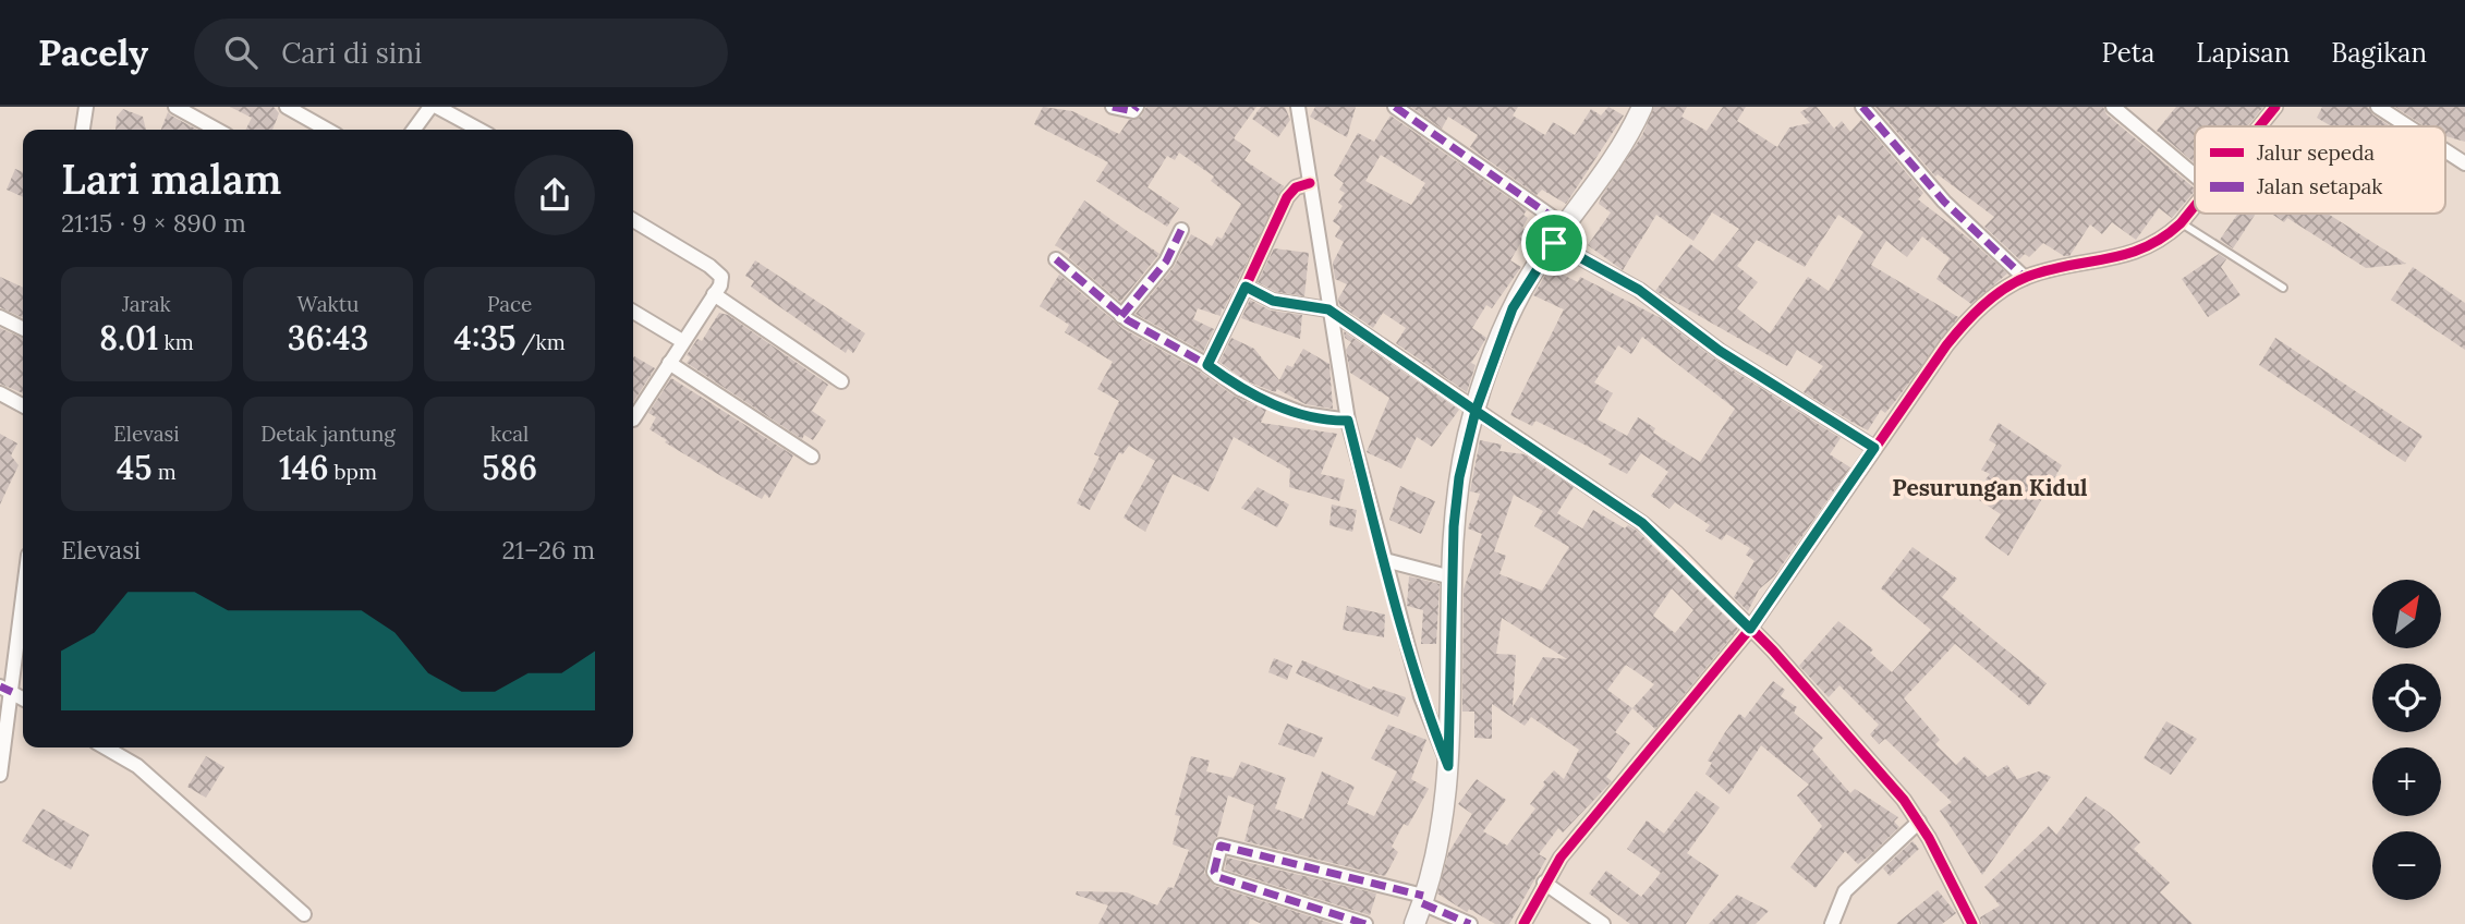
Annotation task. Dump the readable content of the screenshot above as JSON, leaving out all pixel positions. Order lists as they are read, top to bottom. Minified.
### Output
{"districts":["Pesurungan Kidul"],"legend":["Jalur sepeda","Jalan setapak"],"north":"top right","page":{"header":"Pacely","search":"Cari di sini","nav":["Peta","Lapisan","Bagikan"],"heading":["Lari malam","21:15 · 9 × 890 m"],"stats":[["Jarak","8.01 km"],["Waktu","36:43"],["Pace","4:35 /km"],["Elevasi","45 m"],["Detak jantung","146 bpm"],["kcal","586"]],"chart":["Elevasi","21–26 m"],"map_buttons":["+","−"]}}
